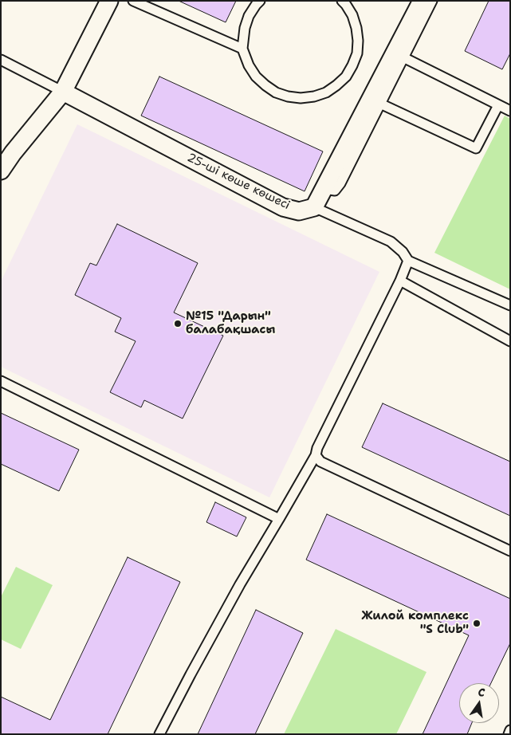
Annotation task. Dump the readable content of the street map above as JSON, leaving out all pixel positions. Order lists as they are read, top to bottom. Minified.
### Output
{"streets":{"street":["25-ші көше көшесі"]},"places":["№15 \"Дарын\" балабақшасы","Жилой комплекс \"S Club\""],"north":"top"}
